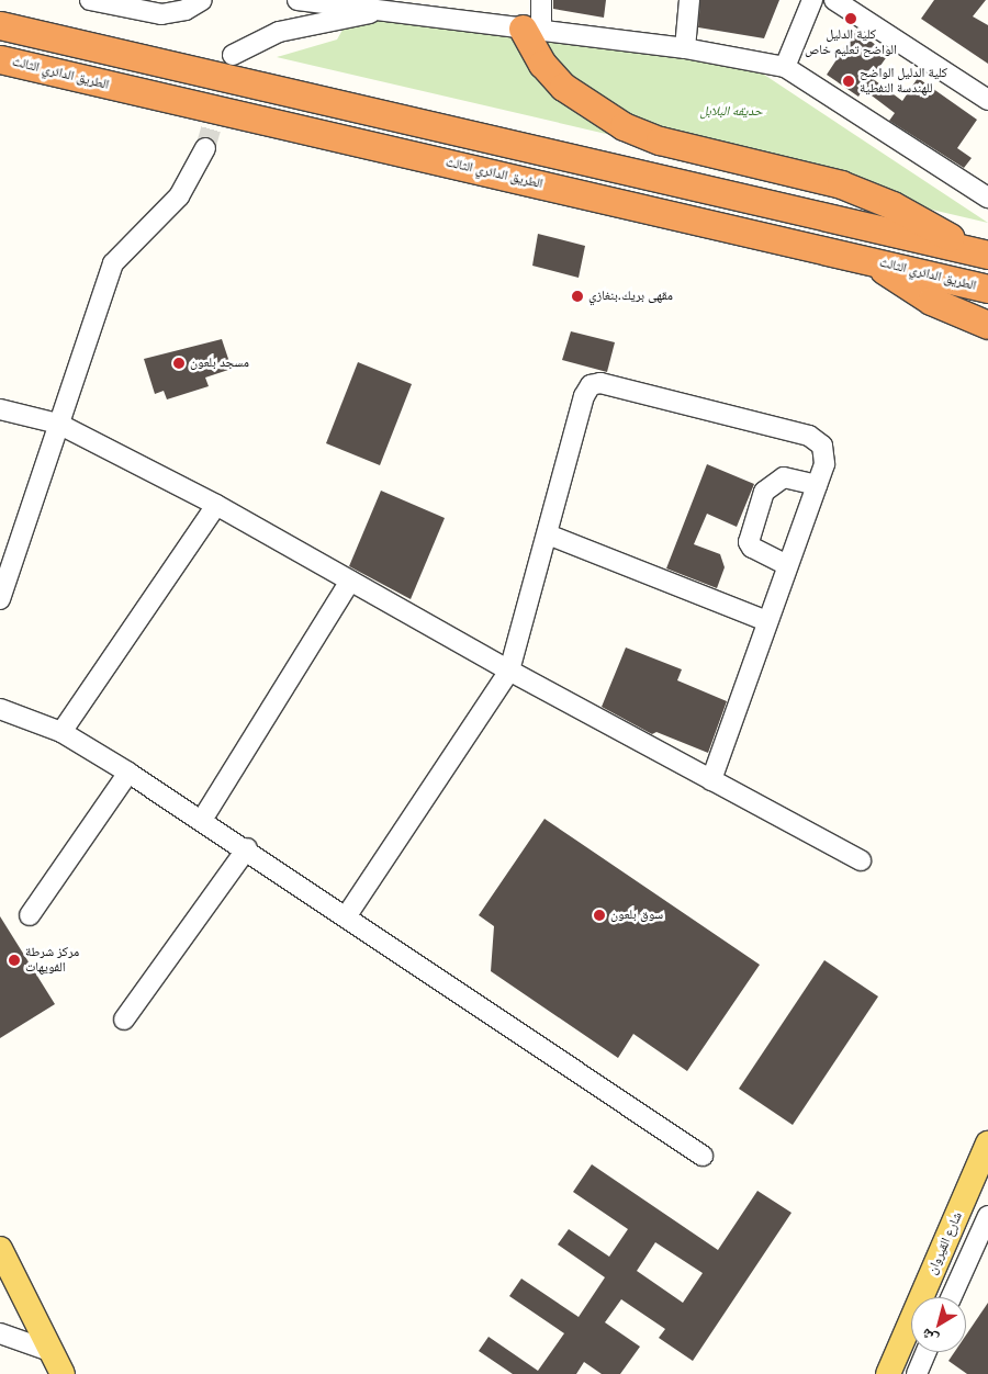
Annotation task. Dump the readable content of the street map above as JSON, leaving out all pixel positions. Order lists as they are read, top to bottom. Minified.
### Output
{"streets":{"highway":["الطريق الدائري الثالث"],"main road":["شارع القيروان"]},"parks":["حديقه البلابل"],"places":["كلية الدليل الواضح تعليم خاص","كلية الدليل الواضح للهندسة النفطية","مقهى بريك.بنغازي","مسجد بلعون","سوق بلعون","مركز شرطة الفويهات"],"north":"bottom left"}
